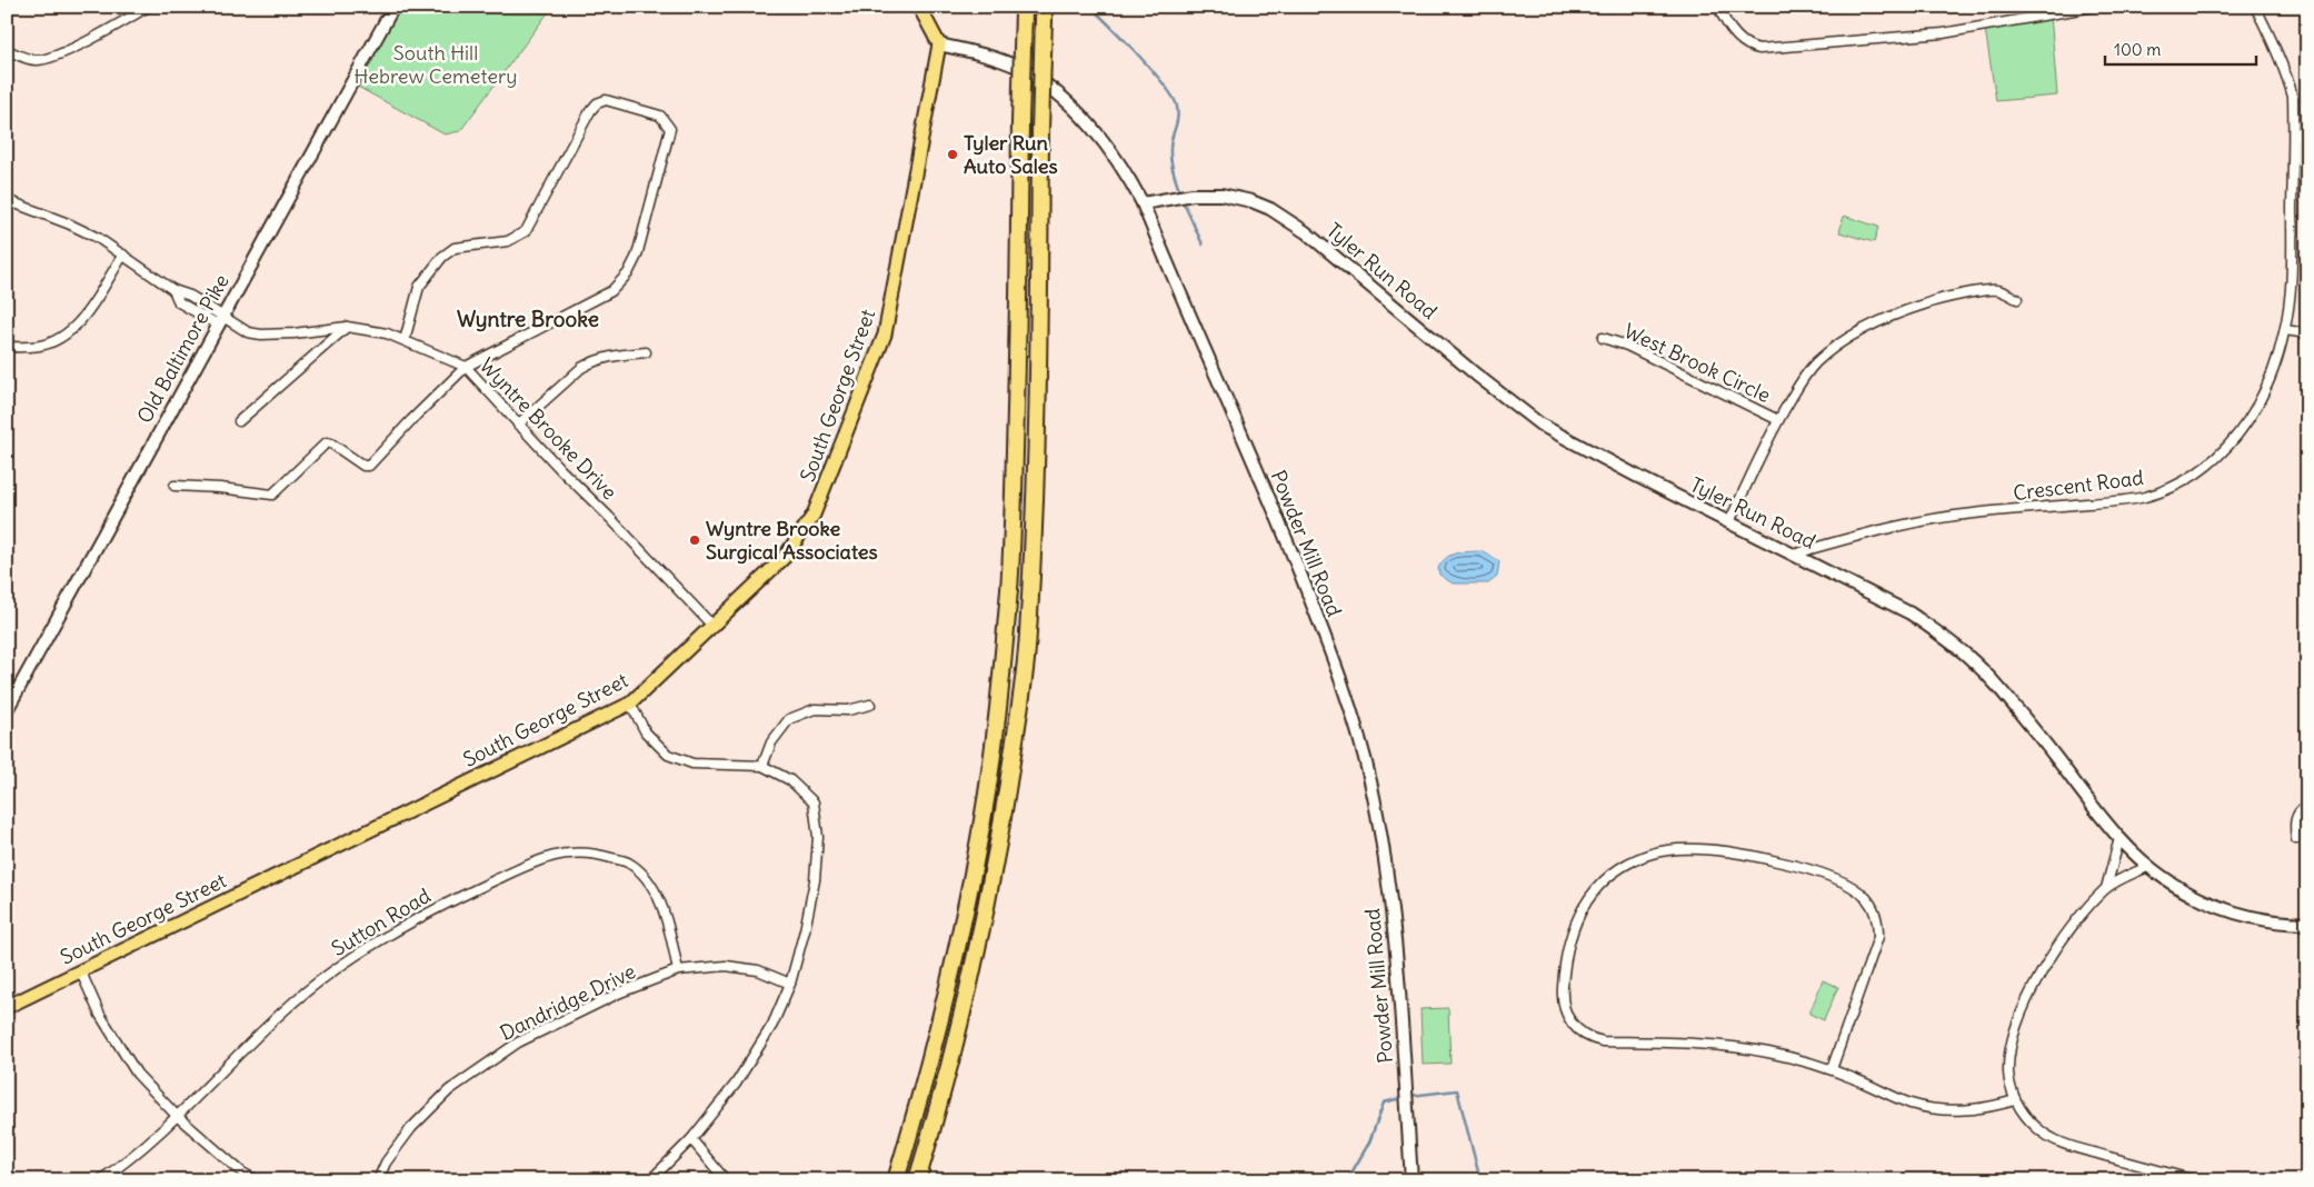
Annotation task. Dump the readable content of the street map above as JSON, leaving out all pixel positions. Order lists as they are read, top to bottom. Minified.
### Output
{"streets":{"main road":["South George Street"],"street":["Tyler Run Road","Old Baltimore Pike","West Brook Circle","Wyntre Brooke Drive","Crescent Road","Powder Mill Road","Sutton Road","Dandridge Drive"]},"crossings":[["Tyler Run Road","Crescent Road"],["Tyler Run Road","Powder Mill Road"],["Old Baltimore Pike","Wyntre Brooke Drive"],["South George Street","Wyntre Brooke Drive"],["South George Street","Powder Mill Road"],["Sutton Road","Dandridge Drive"]],"districts":["Wyntre Brooke"],"parks":["South Hill Hebrew Cemetery"],"places":["Tyler Run Auto Sales","Wyntre Brooke Surgical Associates"],"scale_bar":"100 m"}
